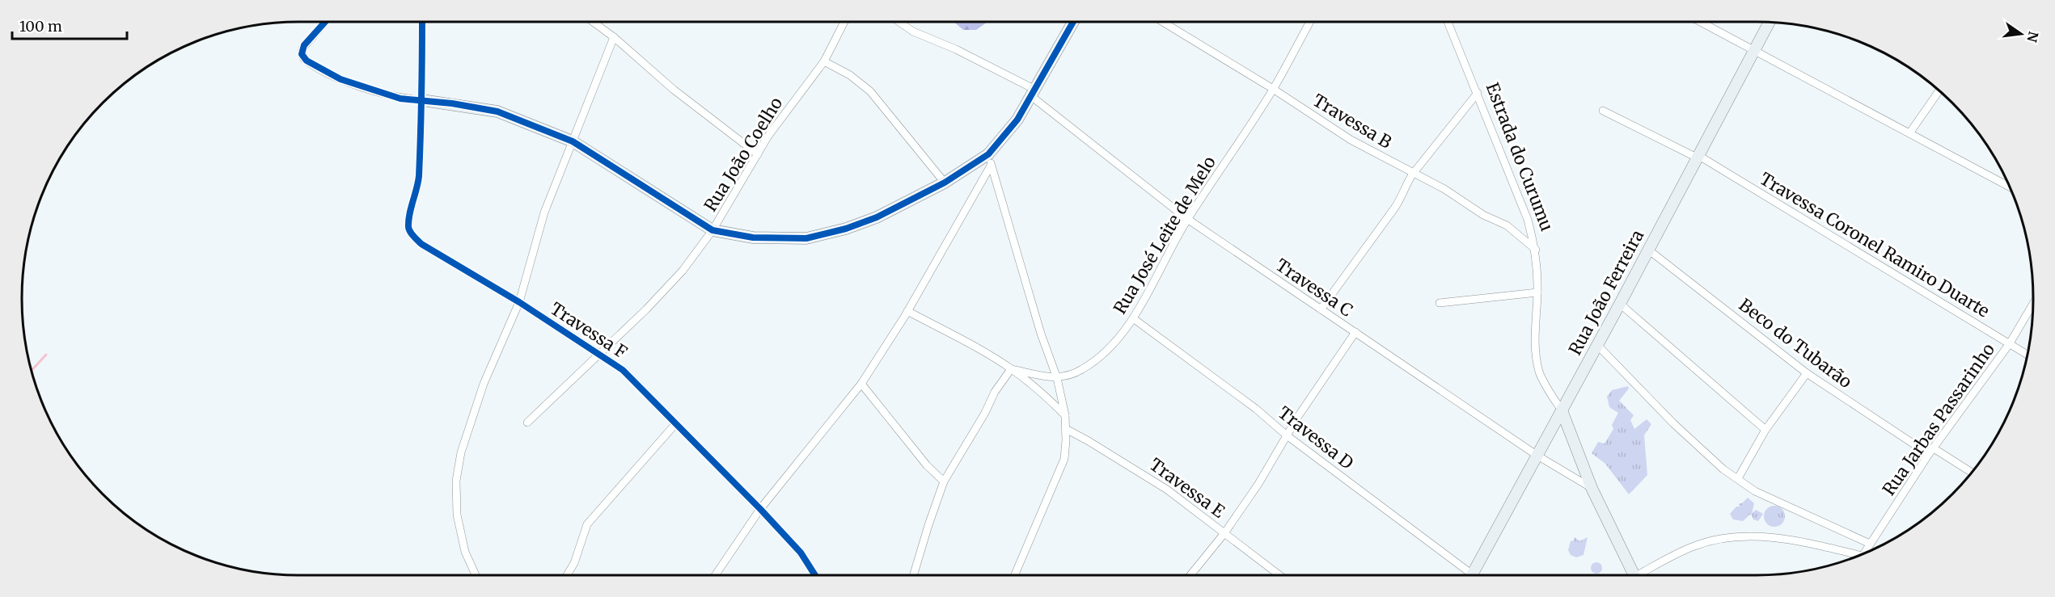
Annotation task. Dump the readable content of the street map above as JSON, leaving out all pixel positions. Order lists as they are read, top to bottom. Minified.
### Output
{"streets":{"street":["Travessa B","Rua João Coelho","Estrada do Curumu","Rua José Leite de Melo","Travessa Coronel Ramiro Duarte","Travessa C","Rua João Ferreira","Travessa F","Beco do Tubarão","Rua Jarbas Passarinho","Travessa D","Travessa E"]},"crossings":[["Travessa B","Estrada do Curumu"],["Travessa B","Rua José Leite de Melo"],["Rua João Coelho","Travessa F"],["Estrada do Curumu","Travessa C"],["Estrada do Curumu","Rua João Ferreira"],["Rua José Leite de Melo","Travessa C"],["Rua José Leite de Melo","Travessa D"],["Travessa Coronel Ramiro Duarte","Rua João Ferreira"],["Travessa Coronel Ramiro Duarte","Rua Jarbas Passarinho"],["Travessa C","Rua João Ferreira"],["Rua João Ferreira","Beco do Tubarão"],["Beco do Tubarão","Rua Jarbas Passarinho"]],"scale_bar":"100 m","north":"right"}
